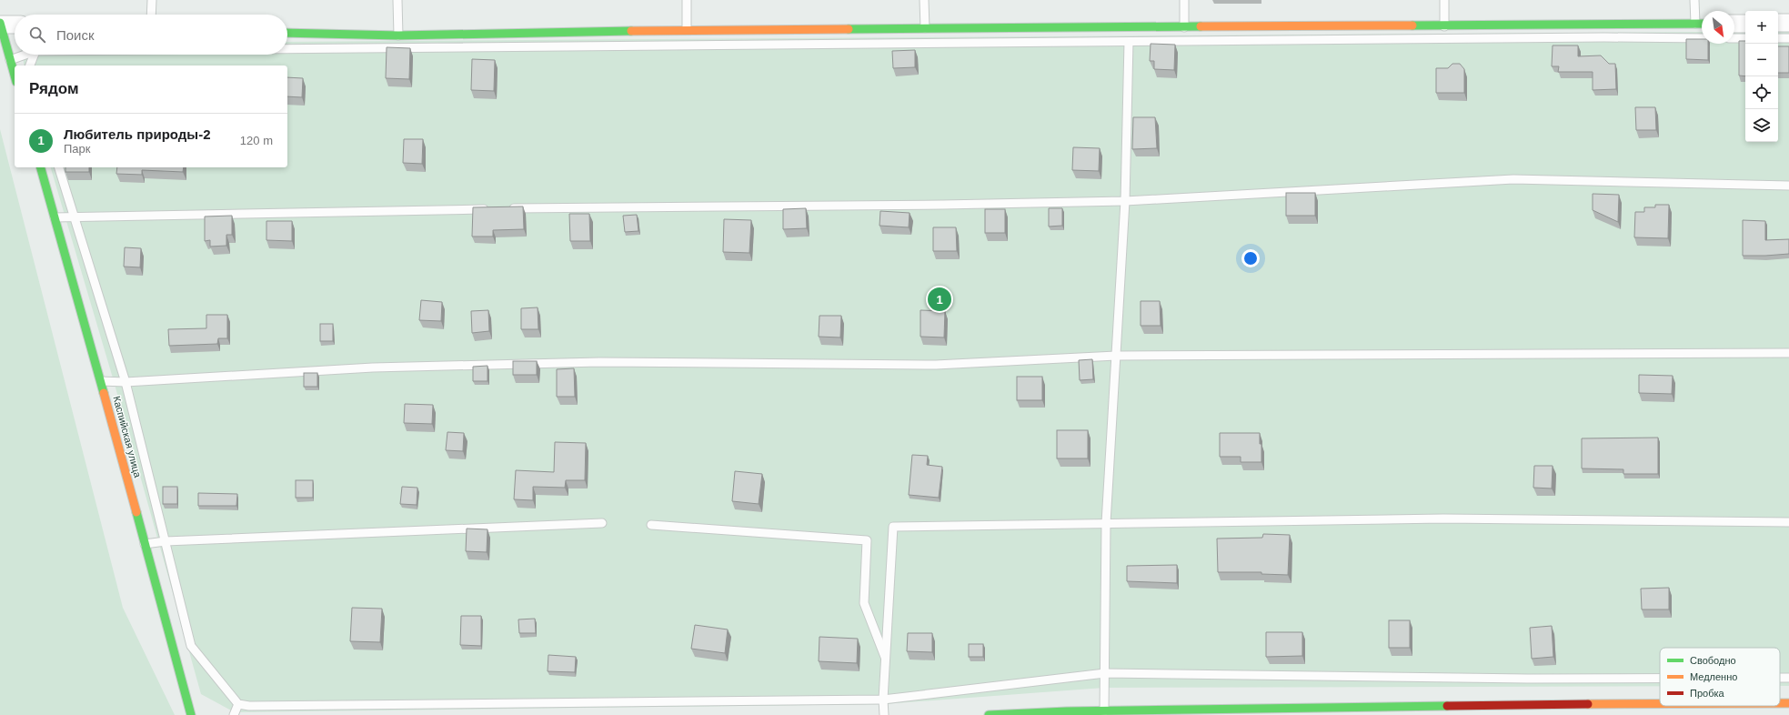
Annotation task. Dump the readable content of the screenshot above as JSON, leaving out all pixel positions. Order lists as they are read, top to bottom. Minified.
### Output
{"streets":{"street":["Каспийская улица"]},"legend":["Свободно","Медленно","Пробка"],"north":"bottom right","page":{"map_buttons":["+","−"],"search":"Поиск","heading":"Рядом","list":[{"mark":"1","name":"Любитель природы-2","note":"Парк","value":"120 m"}],"pins":"1"}}
